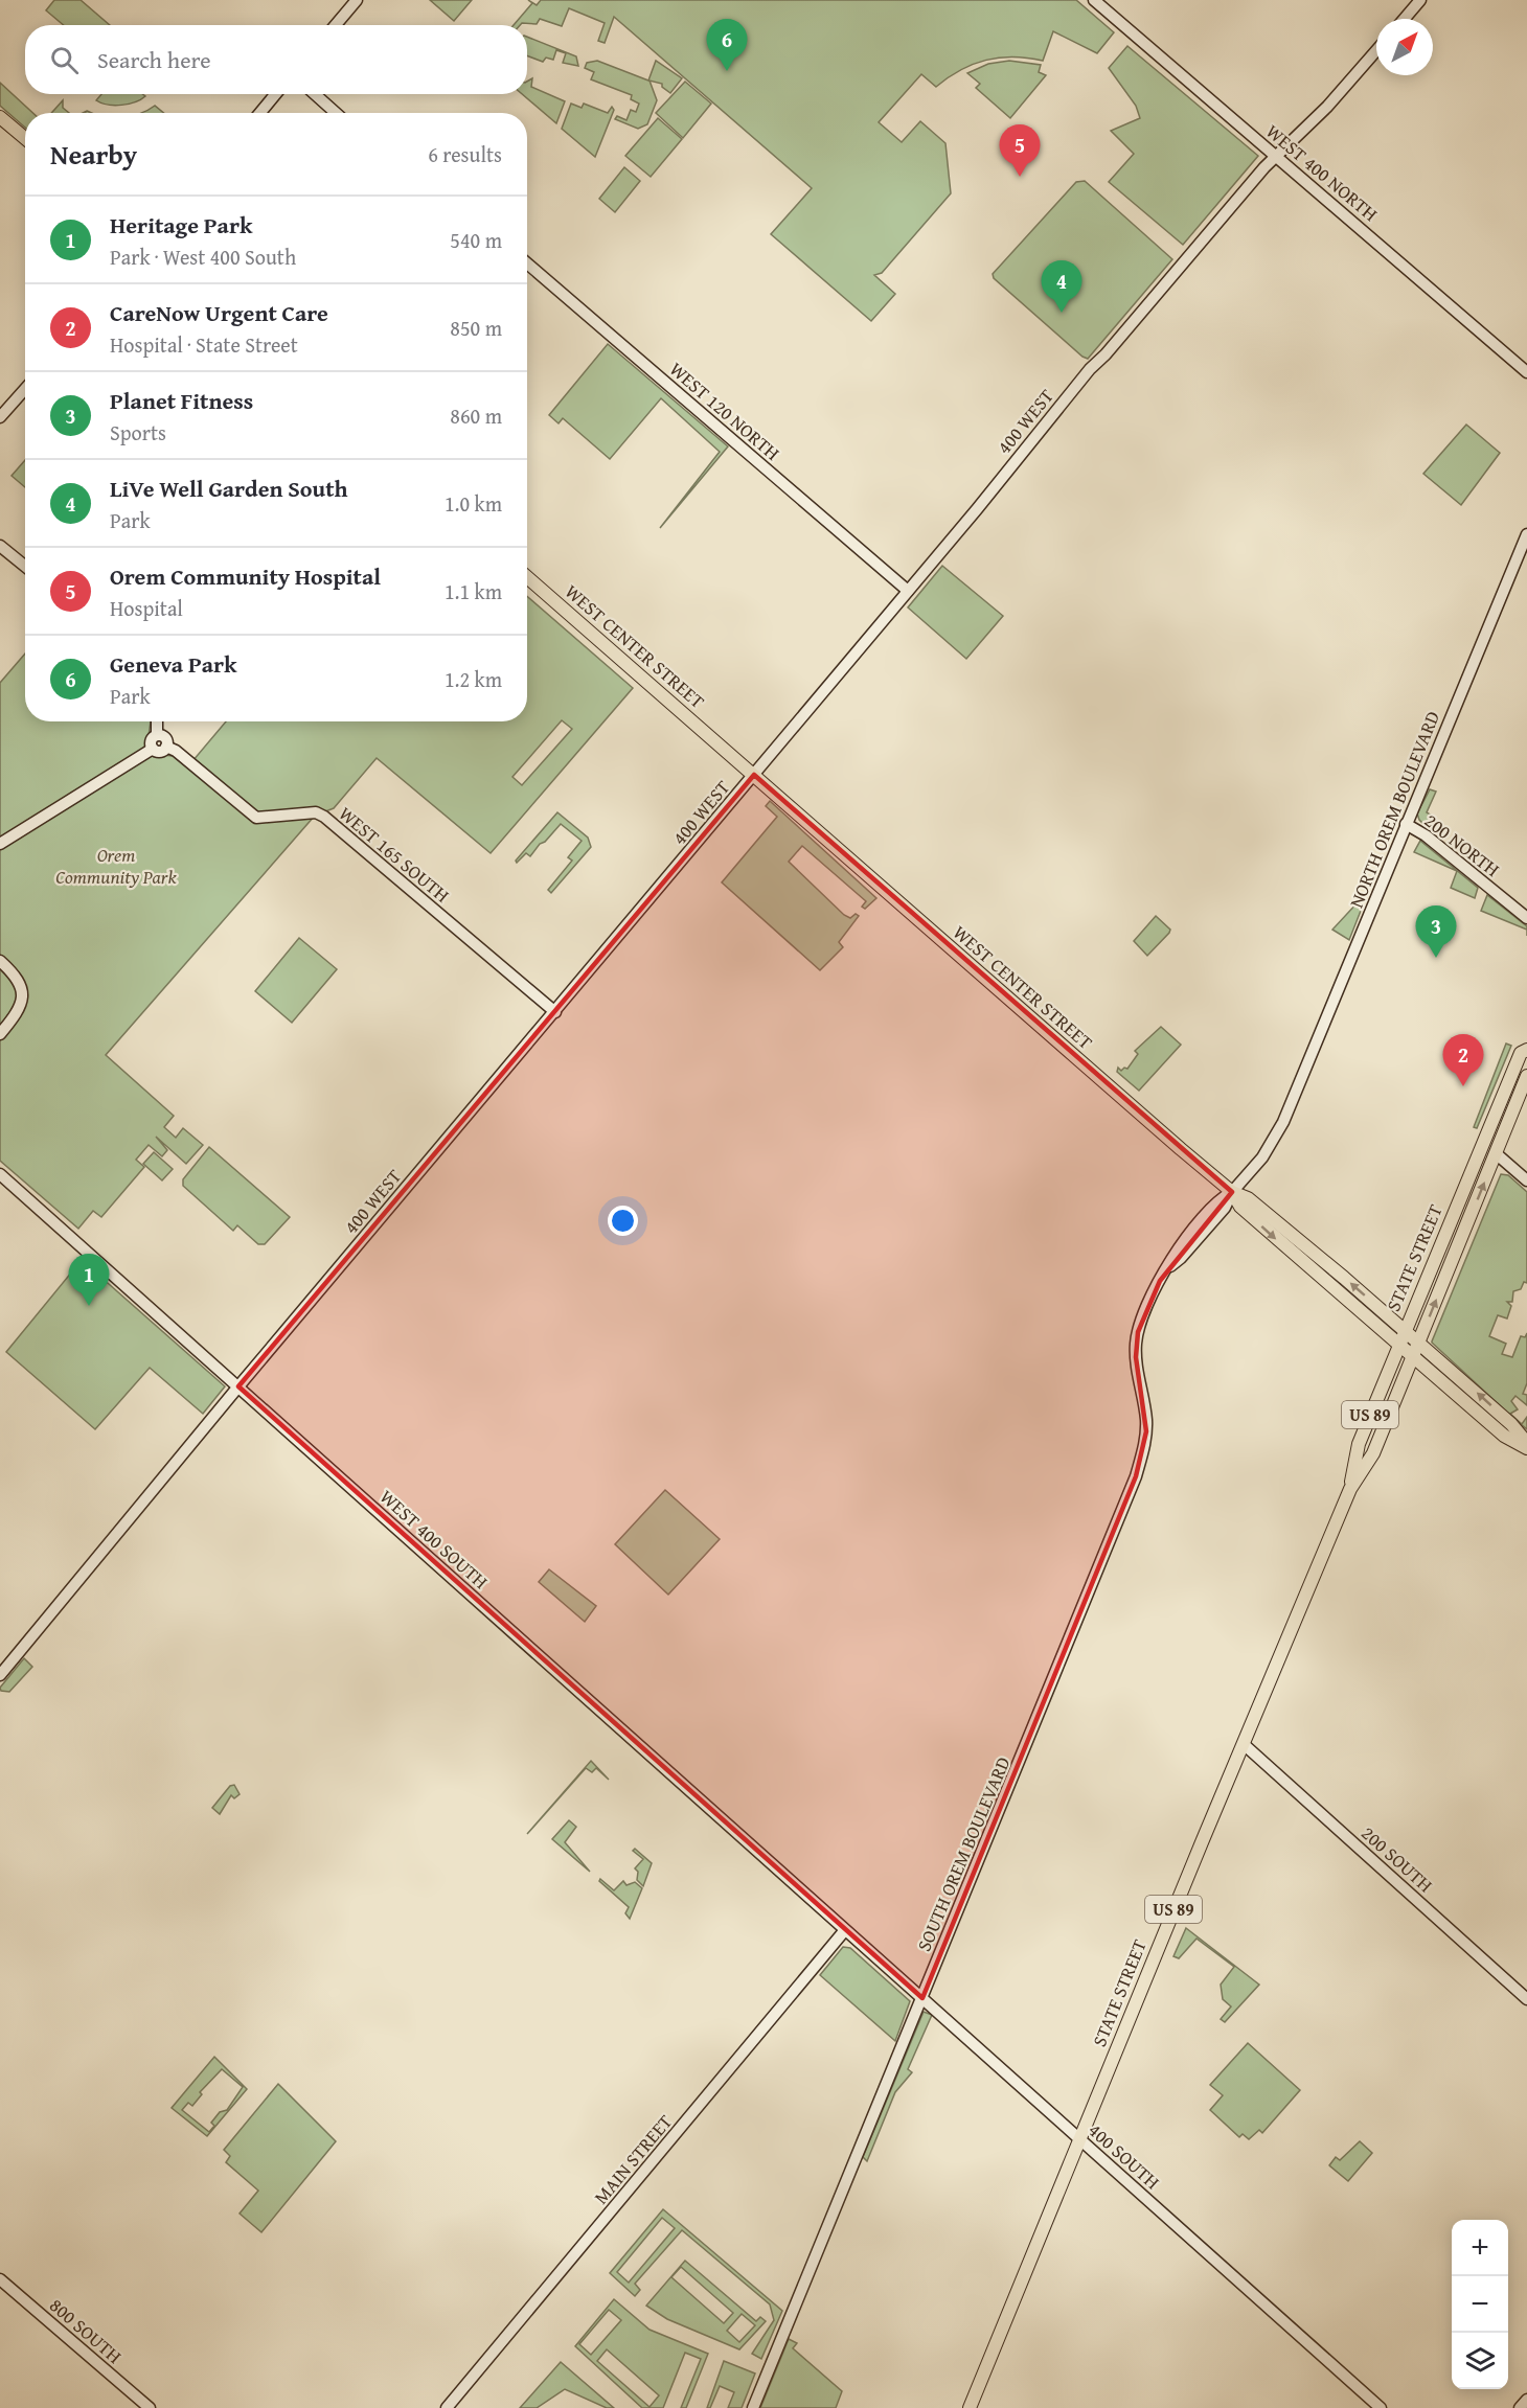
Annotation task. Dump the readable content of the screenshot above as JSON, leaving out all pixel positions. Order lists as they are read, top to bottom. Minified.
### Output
{"streets":{"main road":["WEST CENTER STREET","STATE STREET","US 89"],"street":["WEST 400 NORTH","WEST 120 NORTH","400 WEST","NORTH OREM BOULEVARD","200 NORTH","WEST 165 SOUTH","WEST 400 SOUTH","SOUTH OREM BOULEVARD","200 SOUTH","400 SOUTH","MAIN STREET","800 SOUTH"]},"crossings":[["WEST 400 NORTH","400 WEST"],["WEST 120 NORTH","400 WEST"],["400 WEST","WEST CENTER STREET"],["400 WEST","WEST 165 SOUTH"],["400 WEST","WEST 400 SOUTH"],["WEST CENTER STREET","NORTH OREM BOULEVARD"],["WEST CENTER STREET","STATE STREET"],["WEST CENTER STREET","SOUTH OREM BOULEVARD"],["NORTH OREM BOULEVARD","200 NORTH"],["NORTH OREM BOULEVARD","SOUTH OREM BOULEVARD"],["STATE STREET","200 SOUTH"],["STATE STREET","400 SOUTH"],["WEST 400 SOUTH","400 SOUTH"],["WEST 400 SOUTH","MAIN STREET"],["SOUTH OREM BOULEVARD","400 SOUTH"],["400 SOUTH","MAIN STREET"]],"parks":["Orem Community Park"],"north":"top right","page":{"pins":["6","5","4","3","2","1"],"search":"Search here","heading":["Nearby","6 results"],"list":[{"mark":"1","name":"Heritage Park","note":"Park · West 400 South","value":"540 m"},{"mark":"2","name":"CareNow Urgent Care","note":"Hospital · State Street","value":"850 m"},{"mark":"3","name":"Planet Fitness","note":"Sports","value":"860 m"},{"mark":"4","name":"LiVe Well Garden South","note":"Park","value":"1.0 km"},{"mark":"5","name":"Orem Community Hospital","note":"Hospital","value":"1.1 km"},{"mark":"6","name":"Geneva Park","note":"Park","value":"1.2 km"}],"map_buttons":["+","−"]}}
